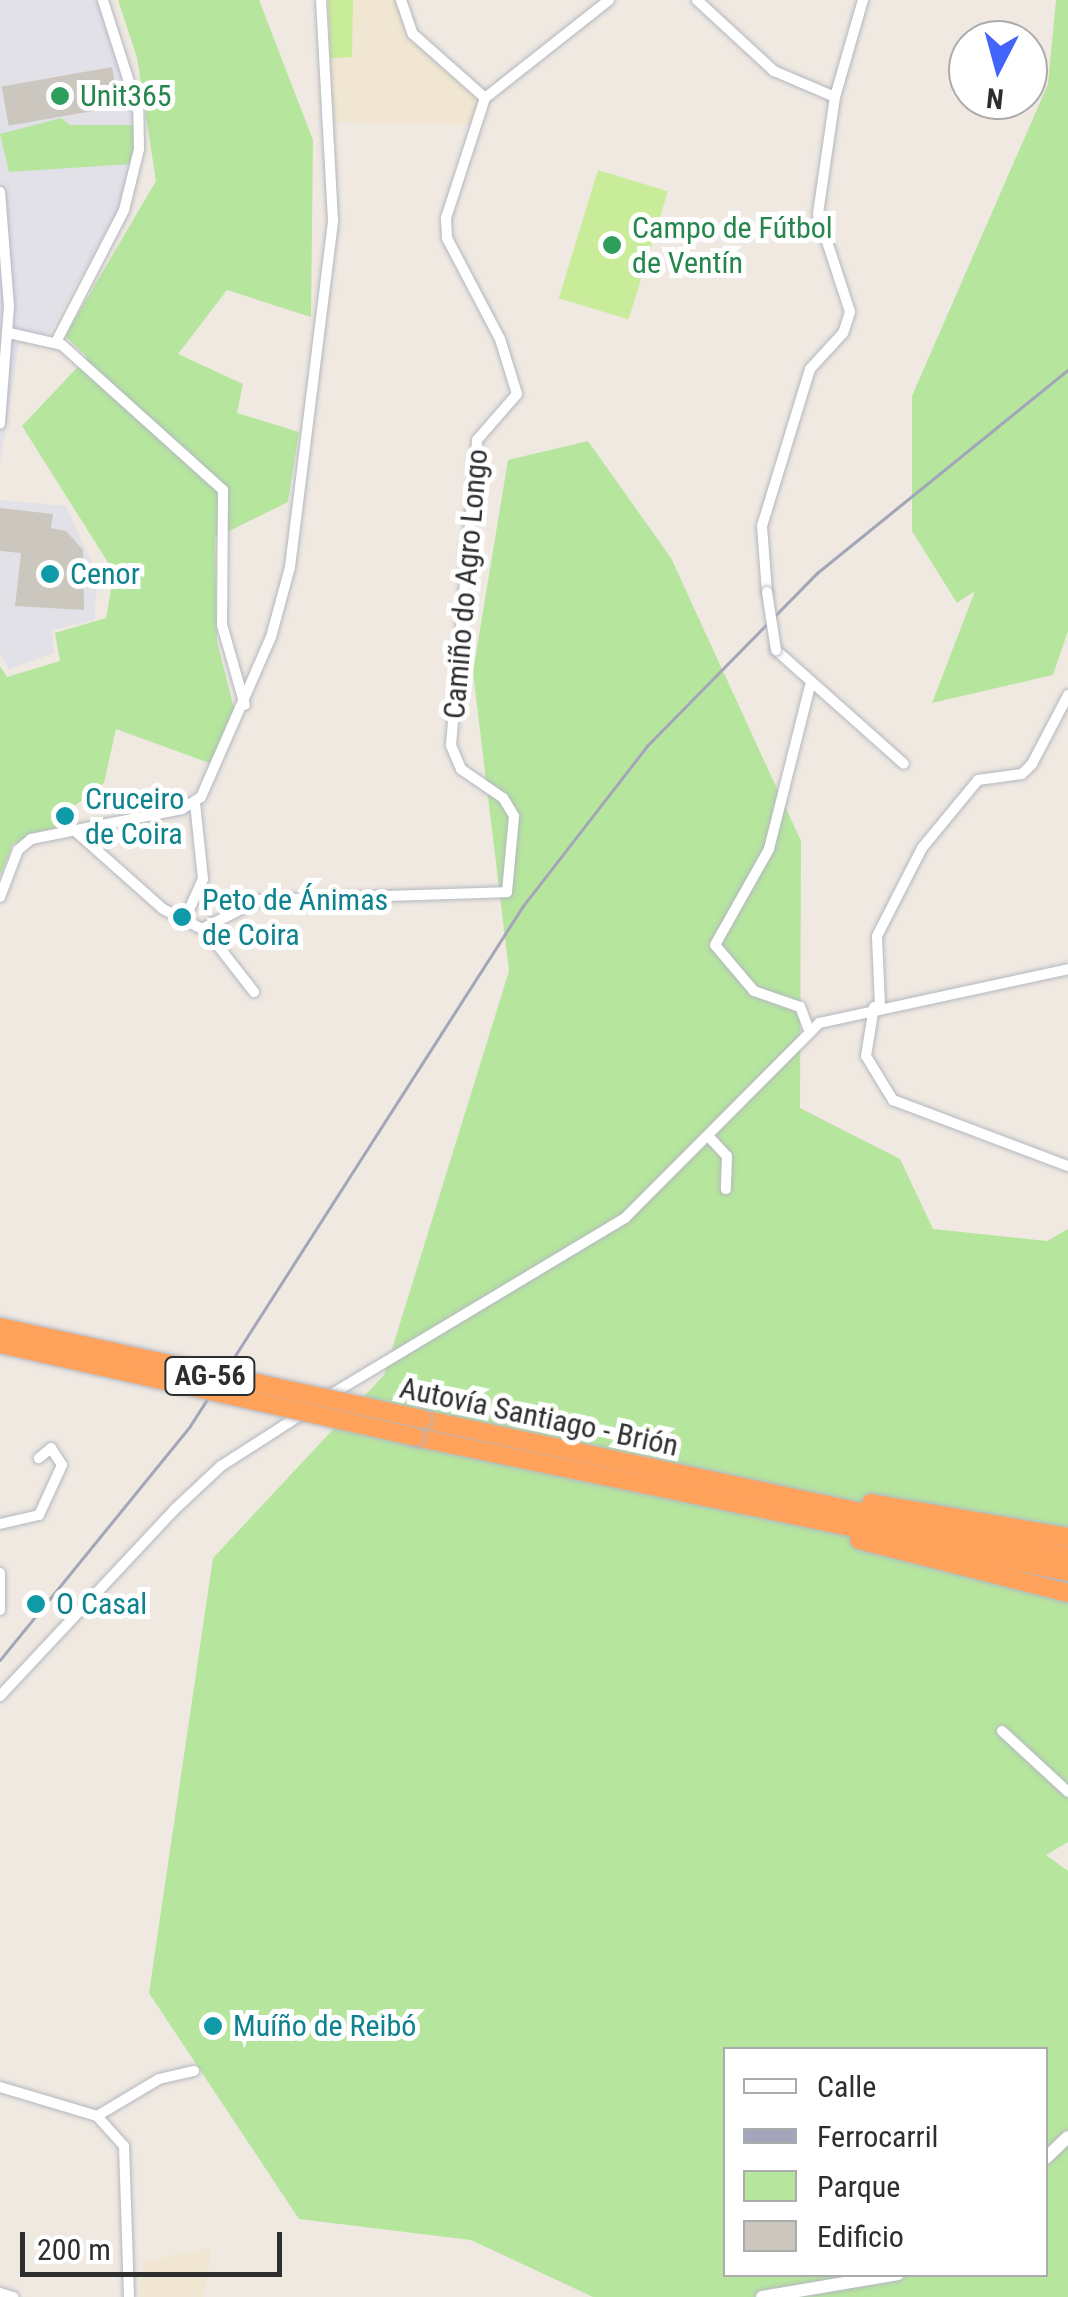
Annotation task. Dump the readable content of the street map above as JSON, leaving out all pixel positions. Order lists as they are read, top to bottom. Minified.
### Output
{"streets":{"highway":["AG-56","Autovía Santiago - Brión"],"street":["Camiño do Agro Longo"]},"places":["Unit365","Campo de Fútbol de Ventín","Cenor","Cruceiro de Coira","Peto de Ánimas de Coira","O Casal","Muíño de Reibó"],"legend":["Calle","Ferrocarril","Parque","Edificio"],"scale_bar":"200 m","north":"bottom"}
